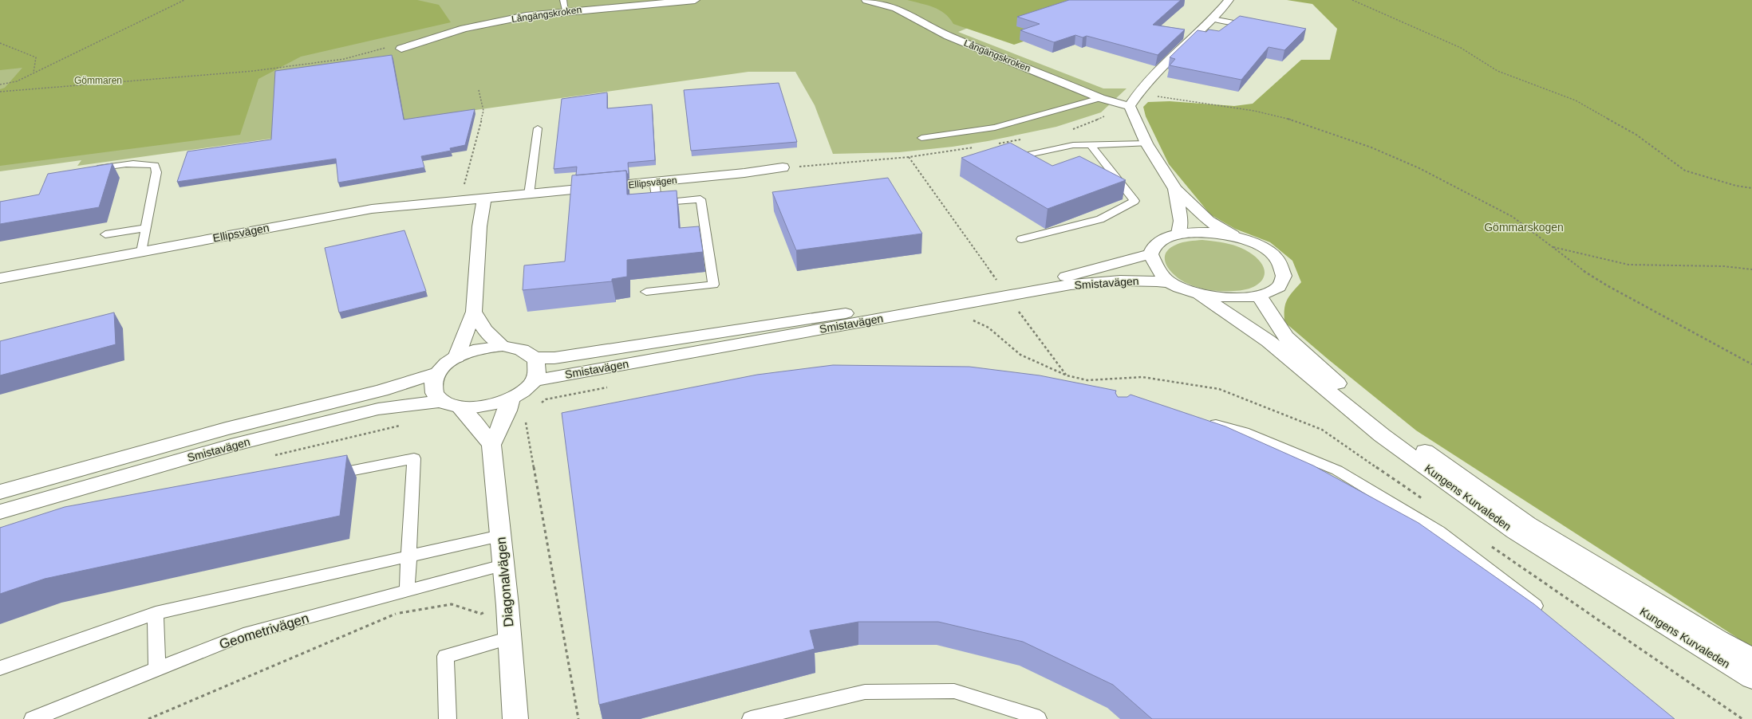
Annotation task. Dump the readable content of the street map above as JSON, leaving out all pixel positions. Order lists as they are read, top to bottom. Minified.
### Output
{"streets":{"street":["Långängskroken","Ellipsvägen","Smistavägen","Kungens Kurvaleden","Diagonalvägen"],"lane":["Geometrivägen"]},"crossings":[["Diagonalvägen","Geometrivägen"]],"parks":["Gömmaren","Gömmarskogen"]}
